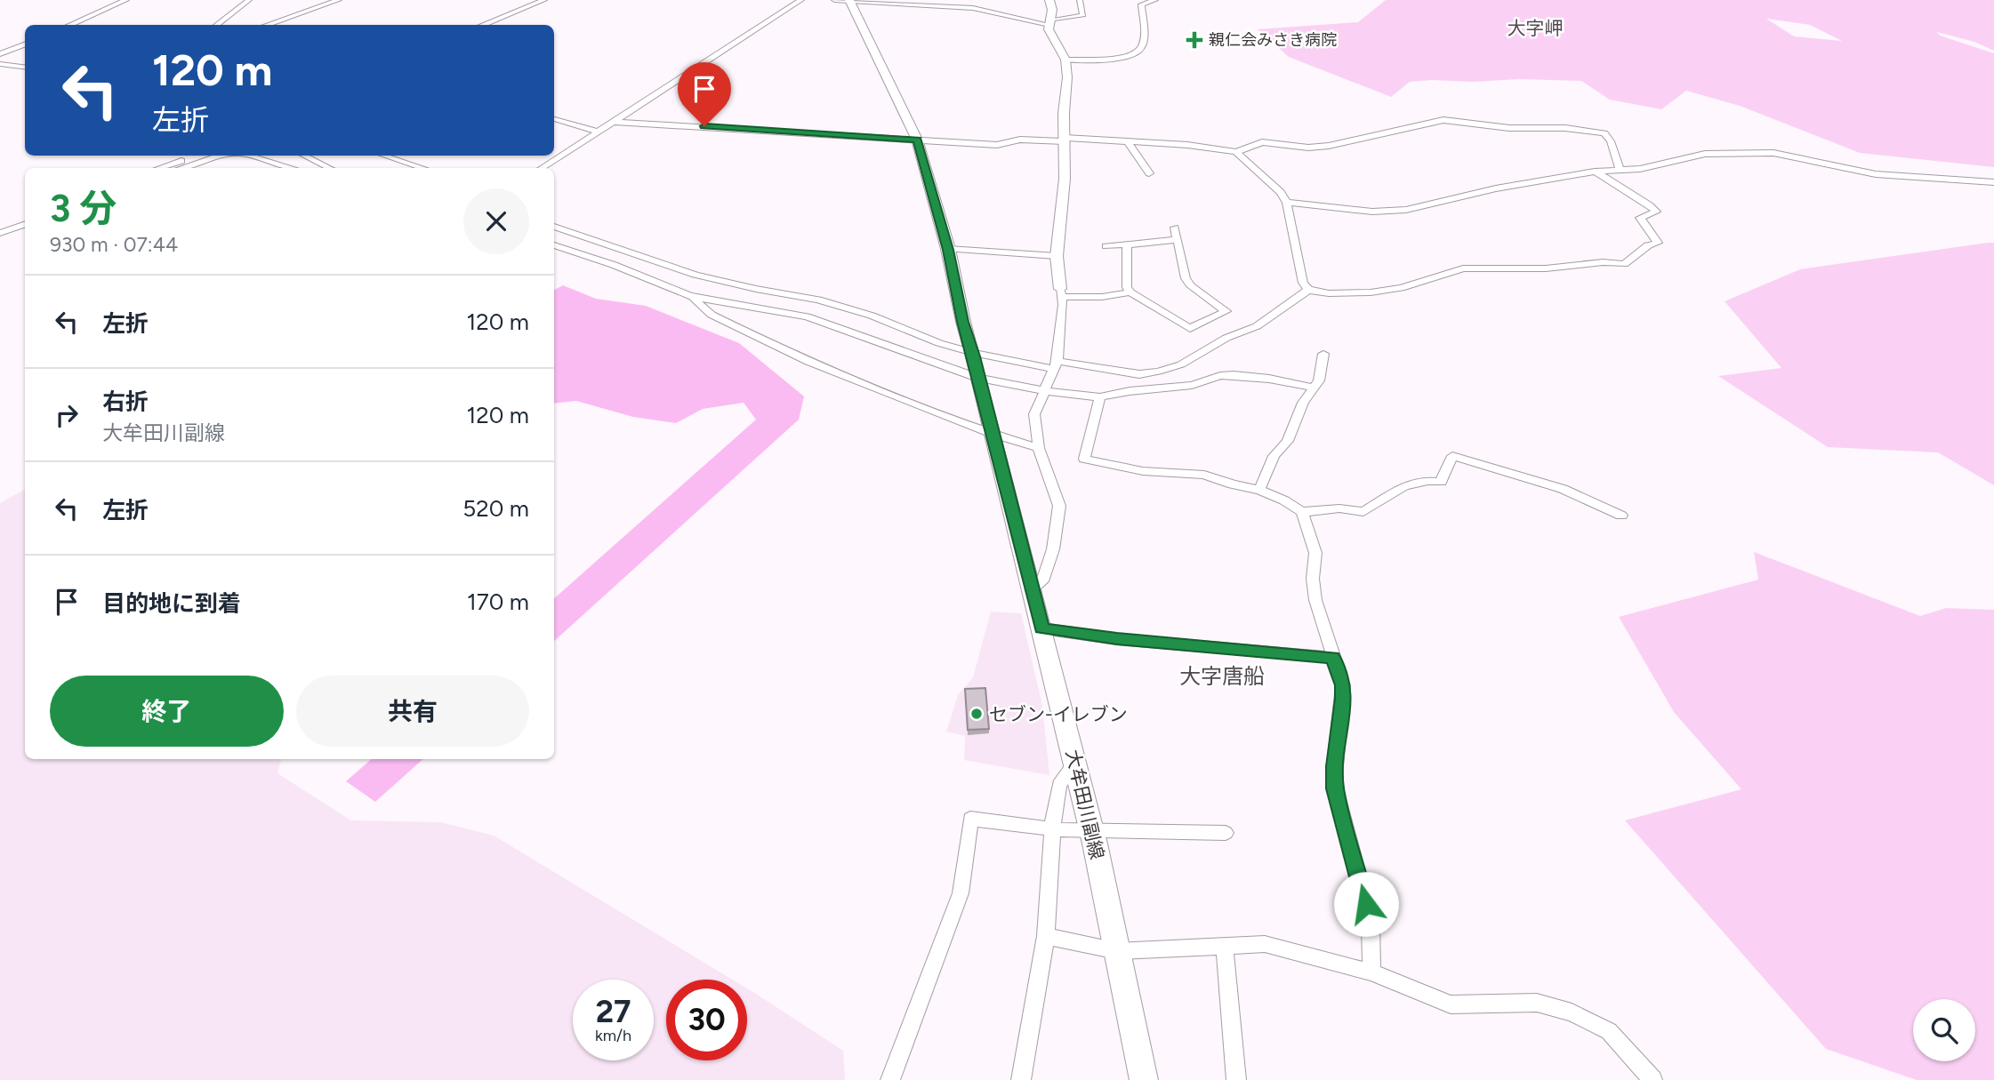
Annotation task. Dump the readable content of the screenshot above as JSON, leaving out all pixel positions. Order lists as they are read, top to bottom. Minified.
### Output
{"streets":{"main road":["大牟田川副線"]},"districts":["大字岬","大字唐船"],"places":{"health":["親仁会みさき病院"],"other":["セブン-イレブン"]},"page":{"turn":["120 m","左折"],"heading":["3 分","930 m · 07:44"],"list":[{"name":"左折","value":"120 m"},{"name":"右折","note":"大牟田川副線","value":"120 m"},{"name":"左折","value":"520 m"},{"name":"目的地に到着","value":"170 m"}],"buttons":["終了","共有"],"speed":"27 km/h","limit":"30"}}
